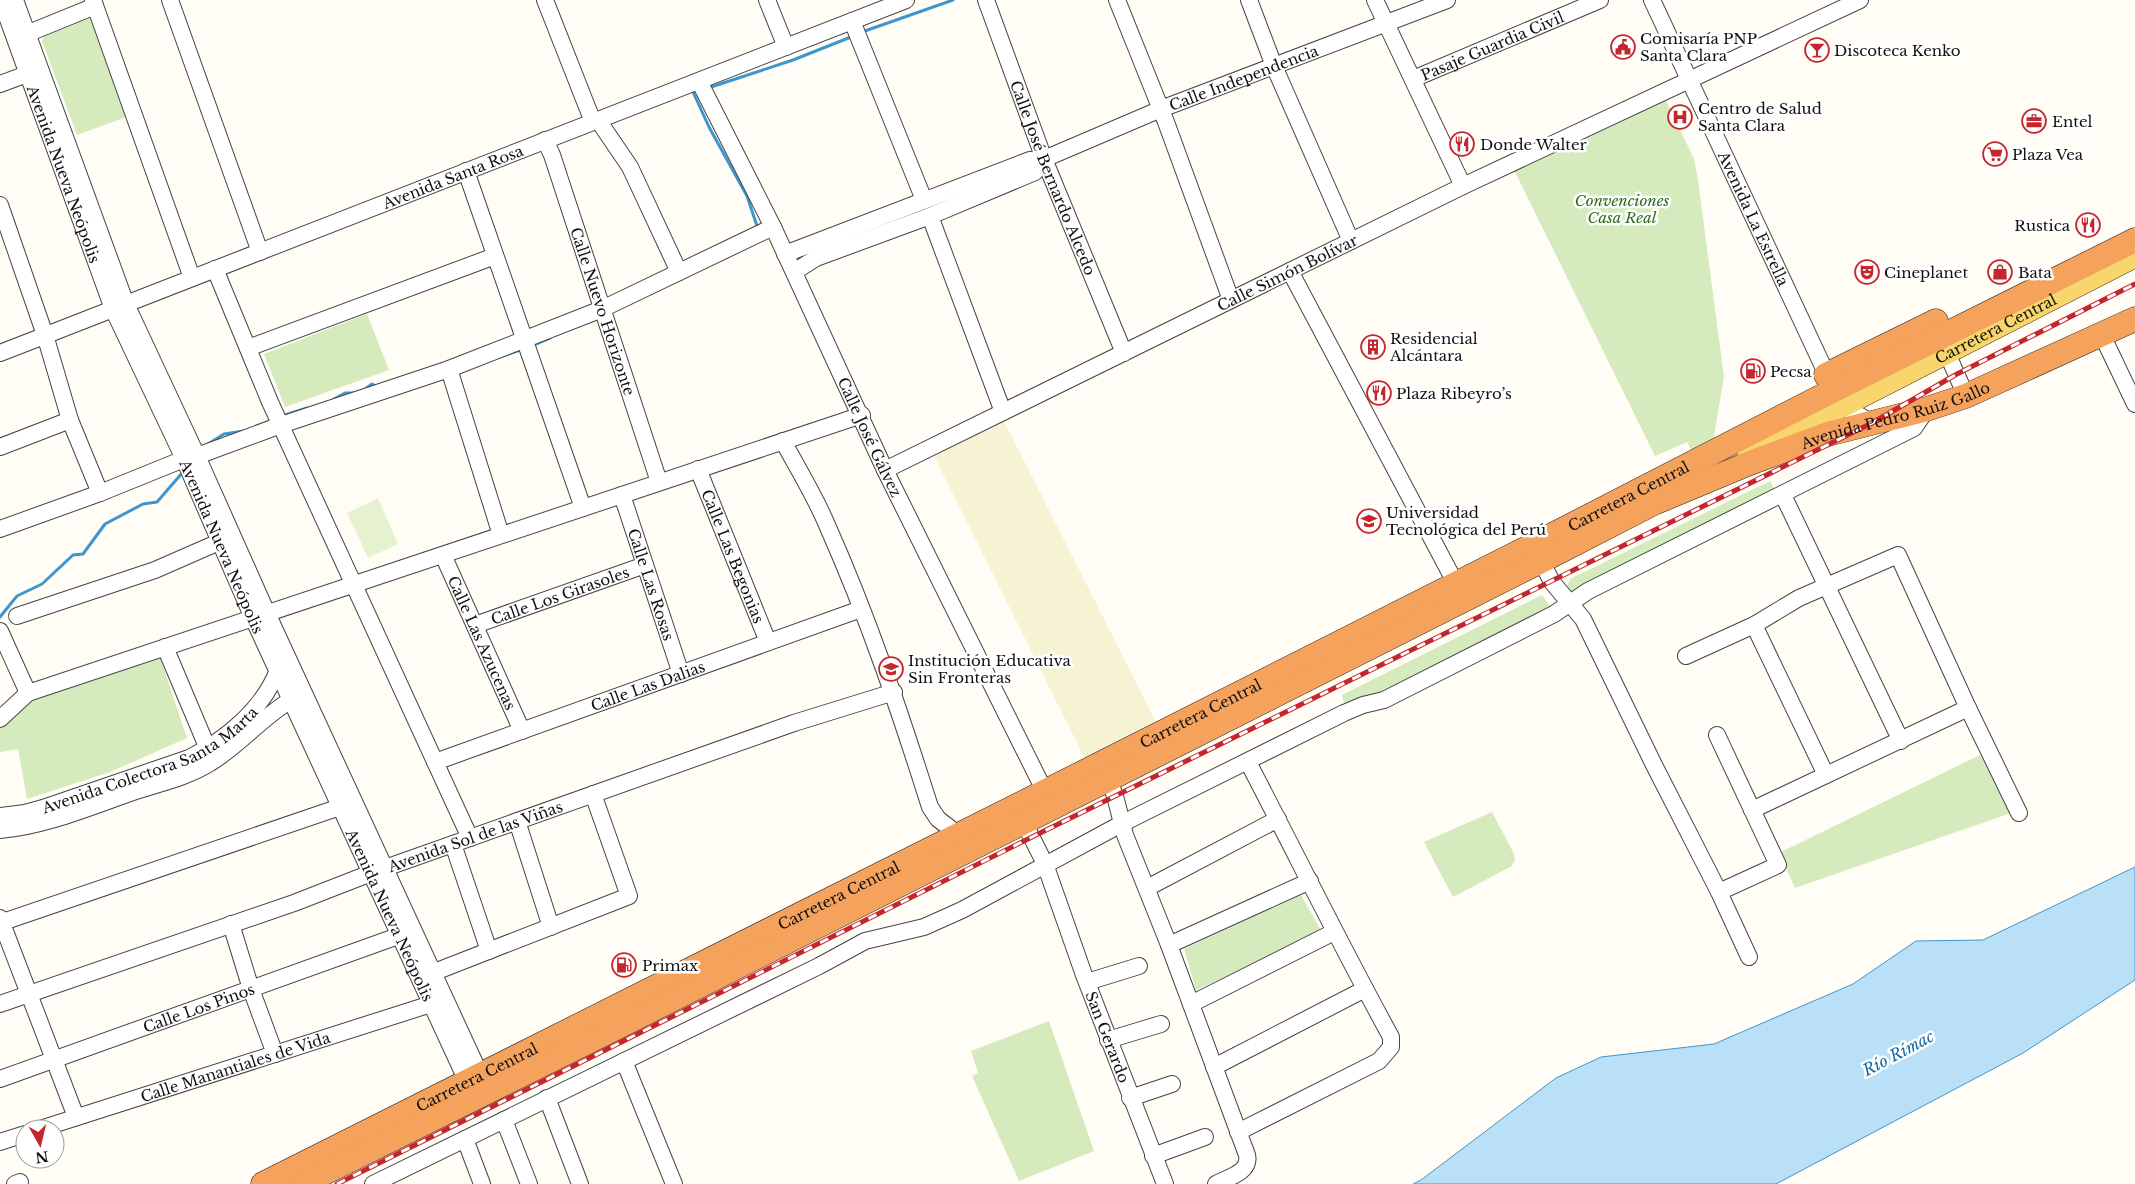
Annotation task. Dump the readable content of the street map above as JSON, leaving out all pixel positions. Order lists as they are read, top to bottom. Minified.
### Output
{"streets":{"highway":["Carretera Central","Avenida Pedro Ruiz Gallo"],"street":["Pasaje Guardia Civil","Calle Independencia","Avenida Nueva Neópolis","Avenida Santa Rosa","Calle José Bernardo Alcedo","Avenida La Estrella","Calle Simón Bolívar","Calle Nuevo Horizonte","Calle José Gálvez","Calle Las Begonias","Calle Las Rosas","Calle Los Girasoles","Calle Las Azucenas","Calle Las Dalias","Avenida Colectora Santa Marta","Avenida Sol de las Viñas","Calle Los Pinos","San Gerardo","Calle Manantiales de Vida"]},"crossings":[["Calle Independencia","Calle José Bernardo Alcedo"],["Calle Independencia","Calle José Gálvez"],["Avenida Nueva Neópolis","Avenida Santa Rosa"],["Avenida Nueva Neópolis","Carretera Central"],["Avenida Nueva Neópolis","Avenida Colectora Santa Marta"],["Avenida Nueva Neópolis","Avenida Sol de las Viñas"],["Avenida Nueva Neópolis","Calle Los Pinos"],["Avenida Nueva Neópolis","Calle Manantiales de Vida"],["Avenida Santa Rosa","Calle Nuevo Horizonte"],["Avenida Santa Rosa","Calle José Gálvez"],["Calle José Bernardo Alcedo","Calle Simón Bolívar"],["Avenida La Estrella","Calle Simón Bolívar"],["Avenida La Estrella","Carretera Central"],["Calle Simón Bolívar","Calle José Gálvez"],["Carretera Central","Avenida Pedro Ruiz Gallo"],["Carretera Central","Calle José Gálvez"],["Carretera Central","San Gerardo"],["Calle Las Begonias","Calle Las Dalias"],["Calle Las Rosas","Calle Los Girasoles"],["Calle Las Rosas","Calle Las Dalias"],["Calle Los Girasoles","Calle Las Azucenas"],["Calle Las Azucenas","Calle Las Dalias"]],"water":["Río Rímac"],"parks":["Convenciones Casa Real"],"places":{"public building":["Comisaría PNP Santa Clara"],"bar":["Discoteca Kenko"],"hospital":["Centro de Salud Santa Clara"],"office":["Entel"],"restaurant":["Donde Walter","Rustica","Plaza Ribeyro’s"],"supermarket":["Plaza Vea"],"theatre":["Cineplanet"],"shop":["Bata"],"building":["Residencial Alcántara"],"fuel station":["Pecsa","Primax"],"school or university":["Universidad Tecnológica del Perú","Institución Educativa Sin Fronteras"]},"north":"bottom"}
